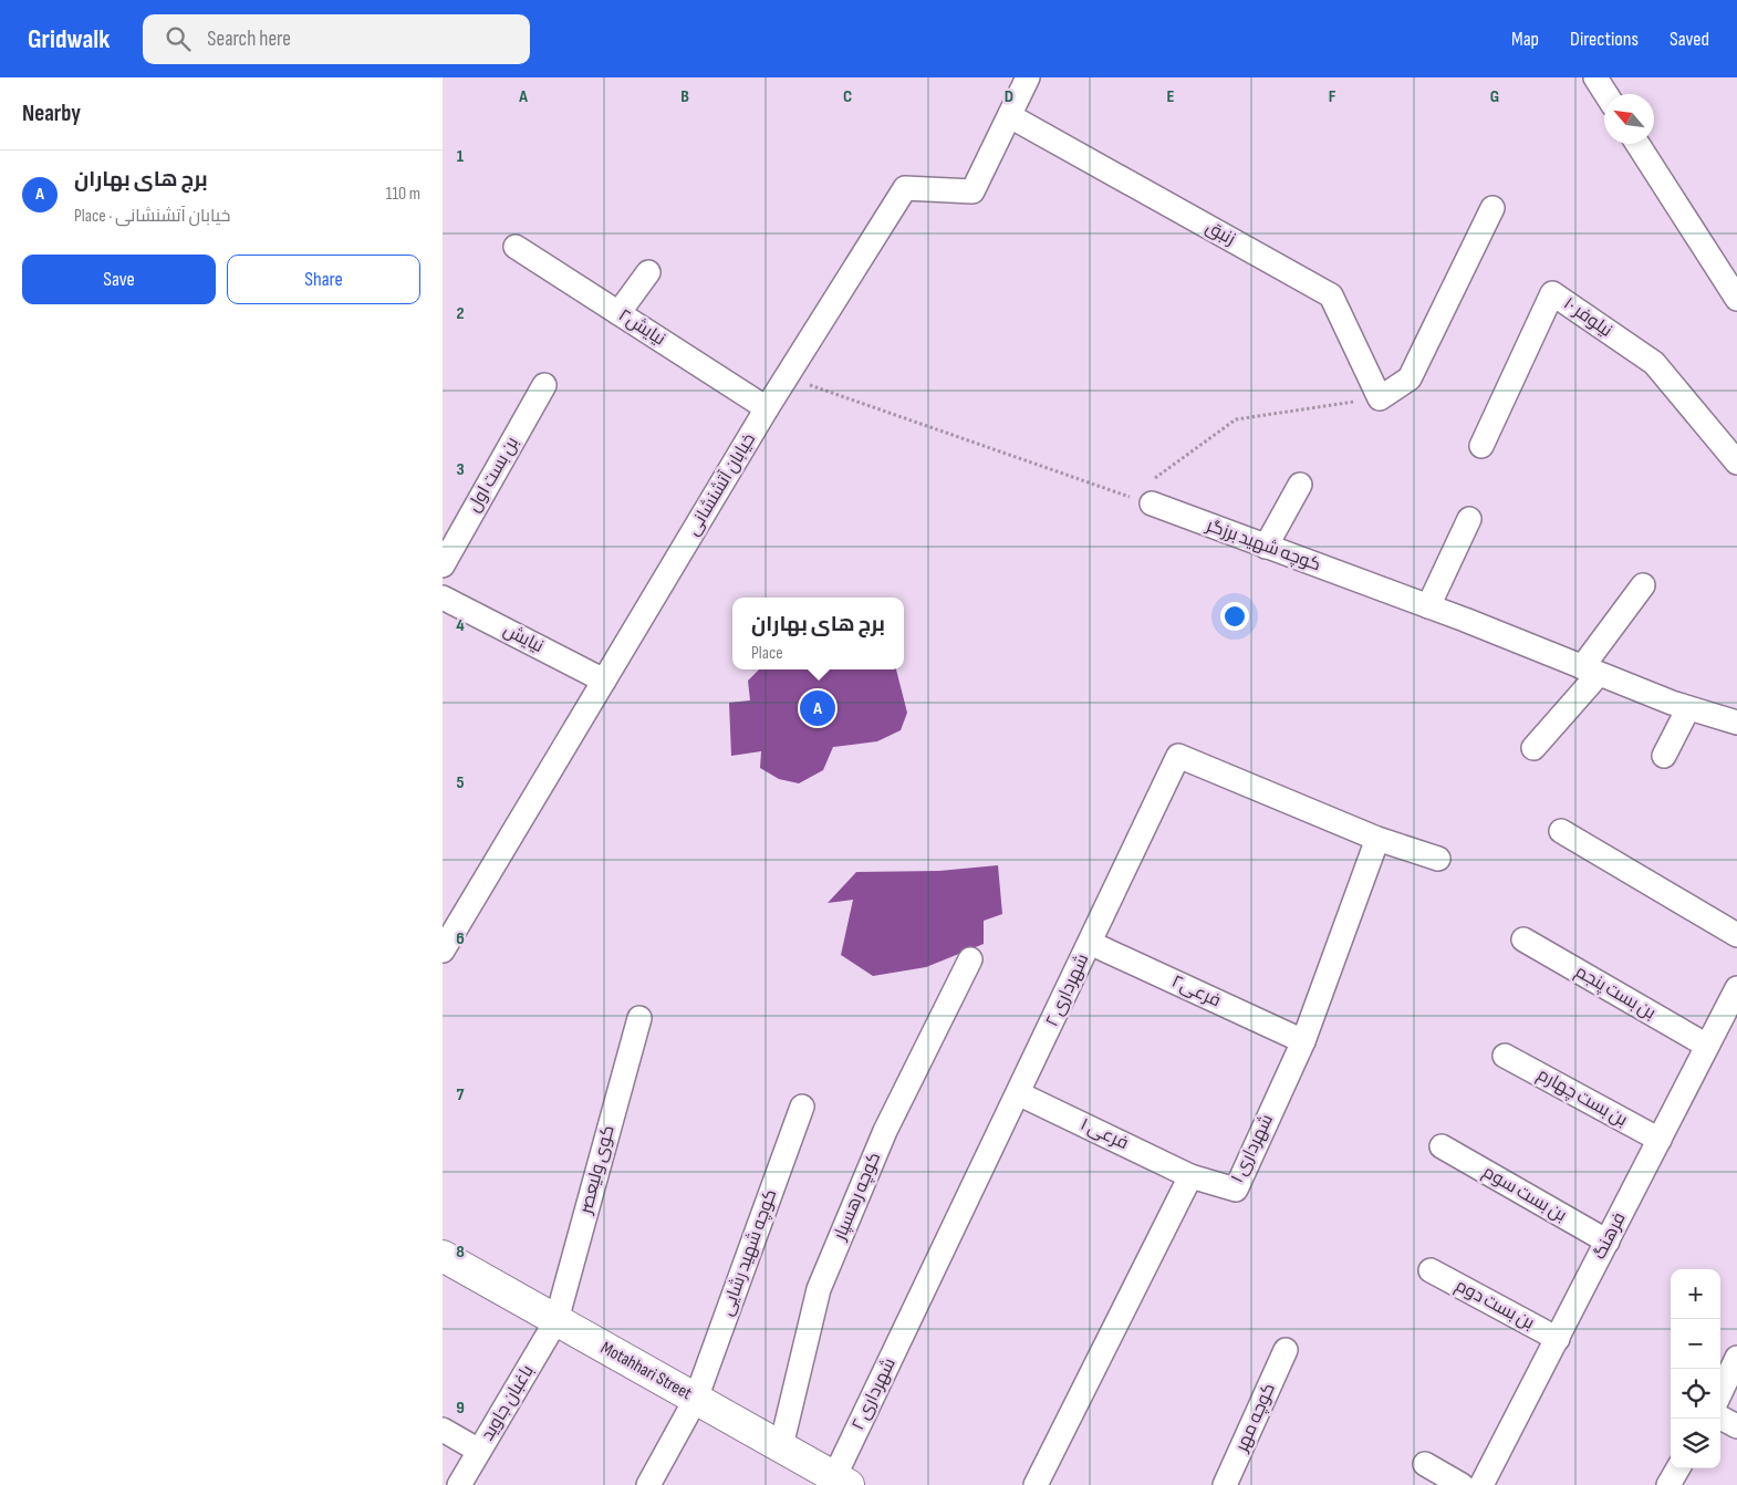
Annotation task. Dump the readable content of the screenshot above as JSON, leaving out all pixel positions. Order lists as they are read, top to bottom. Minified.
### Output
{"streets":{"main road":["Motahhari Street"],"street":["زنبق","نیلوفر ۱۰","نیایش۲","بن بست اول","خیابان آتشنشانی","کوچه شهید برزگر","نیایش","شهرداری ۲","فرعی۲","بن بست پنجم","بن بست چهارم","فرعی ۱","شهرداری ۱","کوی ولیعصر","بن بست سوم","کوچه رهسپار","فرهنگ","کوچه شهید رشایی","بن بست دوم","باغبان جاوید","کوچه مهر"]},"crossings":[["زنبق","خیابان آتشنشانی"],["نیایش۲","خیابان آتشنشانی"],["خیابان آتشنشانی","نیایش"],["شهرداری ۲","فرعی۲"],["شهرداری ۲","فرعی ۱"],["شهرداری ۲","شهرداری ۱"],["شهرداری ۲","Motahhari Street"],["فرعی۲","شهرداری ۱"],["بن بست پنجم","فرهنگ"],["بن بست چهارم","فرهنگ"],["فرعی ۱","شهرداری ۱"],["کوی ولیعصر","Motahhari Street"],["کوی ولیعصر","باغبان جاوید"],["بن بست سوم","فرهنگ"],["کوچه رهسپار","Motahhari Street"],["فرهنگ","بن بست دوم"],["کوچه شهید رشایی","Motahhari Street"],["Motahhari Street","باغبان جاوید"]],"north":"top left","page":{"header":"Gridwalk","search":"Search here","nav":["Map","Directions","Saved"],"heading":"Nearby","list":[{"mark":"A","name":"برج های بهاران","note":"Place · خیابان آتشنشانی","value":"110 m"}],"buttons":["Save","Share"],"popup":["برج های بهاران","Place"],"pins":"A","map_buttons":["+","−"]},"grid":{"columns":["A","B","C","D","E","F","G"],"rows":["1","2","3","4","5","6","7","8","9"]}}
